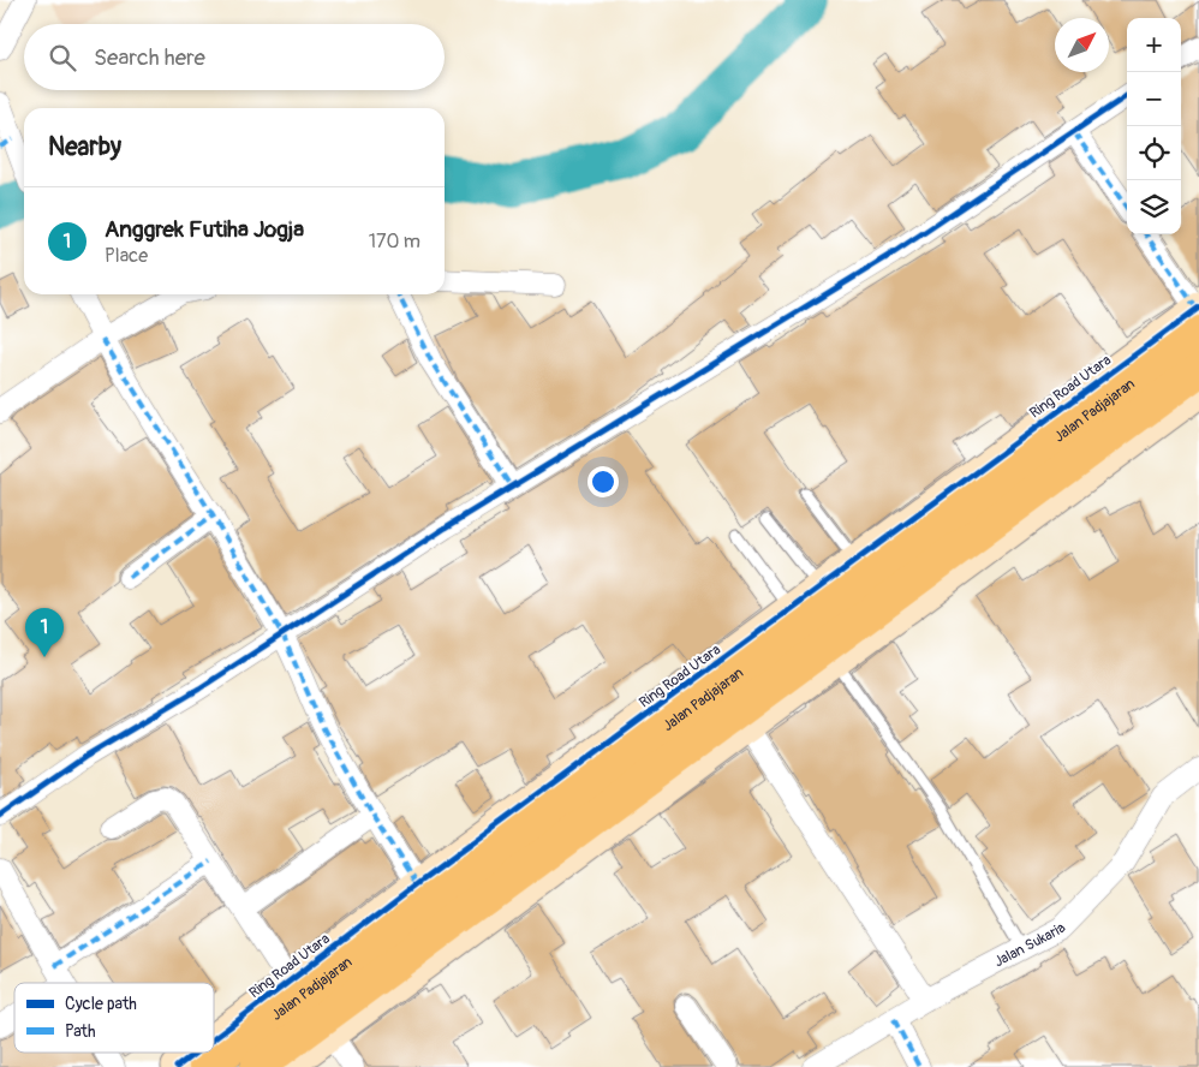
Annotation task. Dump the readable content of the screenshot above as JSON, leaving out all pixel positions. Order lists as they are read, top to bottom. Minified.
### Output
{"streets":{"highway":["Jalan Padjajaran"],"street":["Ring Road Utara","Jalan Sukaria"]},"crossings":[["Ring Road Utara","Jalan Padjajaran"]],"legend":["Cycle path","Path"],"north":"top right","page":{"map_buttons":["+","−"],"search":"Search here","heading":"Nearby","list":[{"mark":"1","name":"Anggrek Futiha Jogja","note":"Place","value":"170 m"}],"pins":"1"}}
